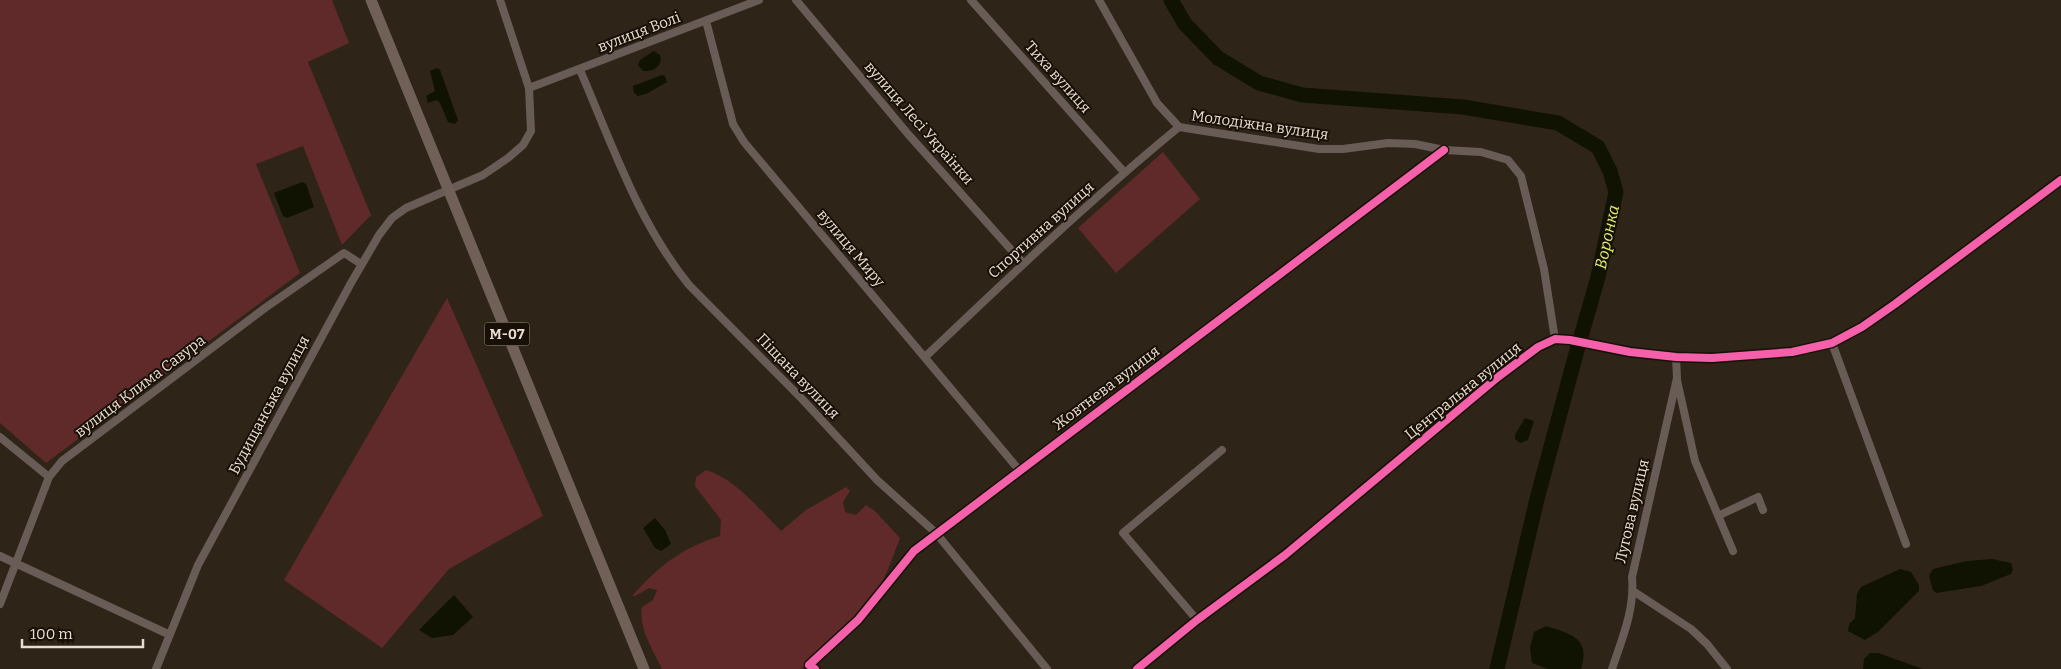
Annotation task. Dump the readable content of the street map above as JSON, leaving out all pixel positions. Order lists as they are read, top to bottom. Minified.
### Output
{"streets":{"highway":["М-07"],"street":["вулиця Волі","Тиха вулиця","вулиця Лесі Українки","Молодіжна вулиця","Спортивна вулиця","вулиця Миру","Піщана вулиця","вулиця Клима Савура","Жовтнева вулиця","Центральна вулиця","Будищанська вулиця","Лугова вулиця"]},"crossings":[["вулиця Волі","вулиця Миру"],["вулиця Волі","Піщана вулиця"],["вулиця Волі","Будищанська вулиця"],["Тиха вулиця","Спортивна вулиця"],["вулиця Лесі Українки","Спортивна вулиця"],["Молодіжна вулиця","Спортивна вулиця"],["Молодіжна вулиця","Жовтнева вулиця"],["Молодіжна вулиця","Центральна вулиця"],["Спортивна вулиця","вулиця Миру"],["вулиця Миру","Жовтнева вулиця"],["М-07","Будищанська вулиця"],["Піщана вулиця","Жовтнева вулиця"],["вулиця Клима Савура","Будищанська вулиця"]],"water":["Воронка"],"scale_bar":"100 m"}
